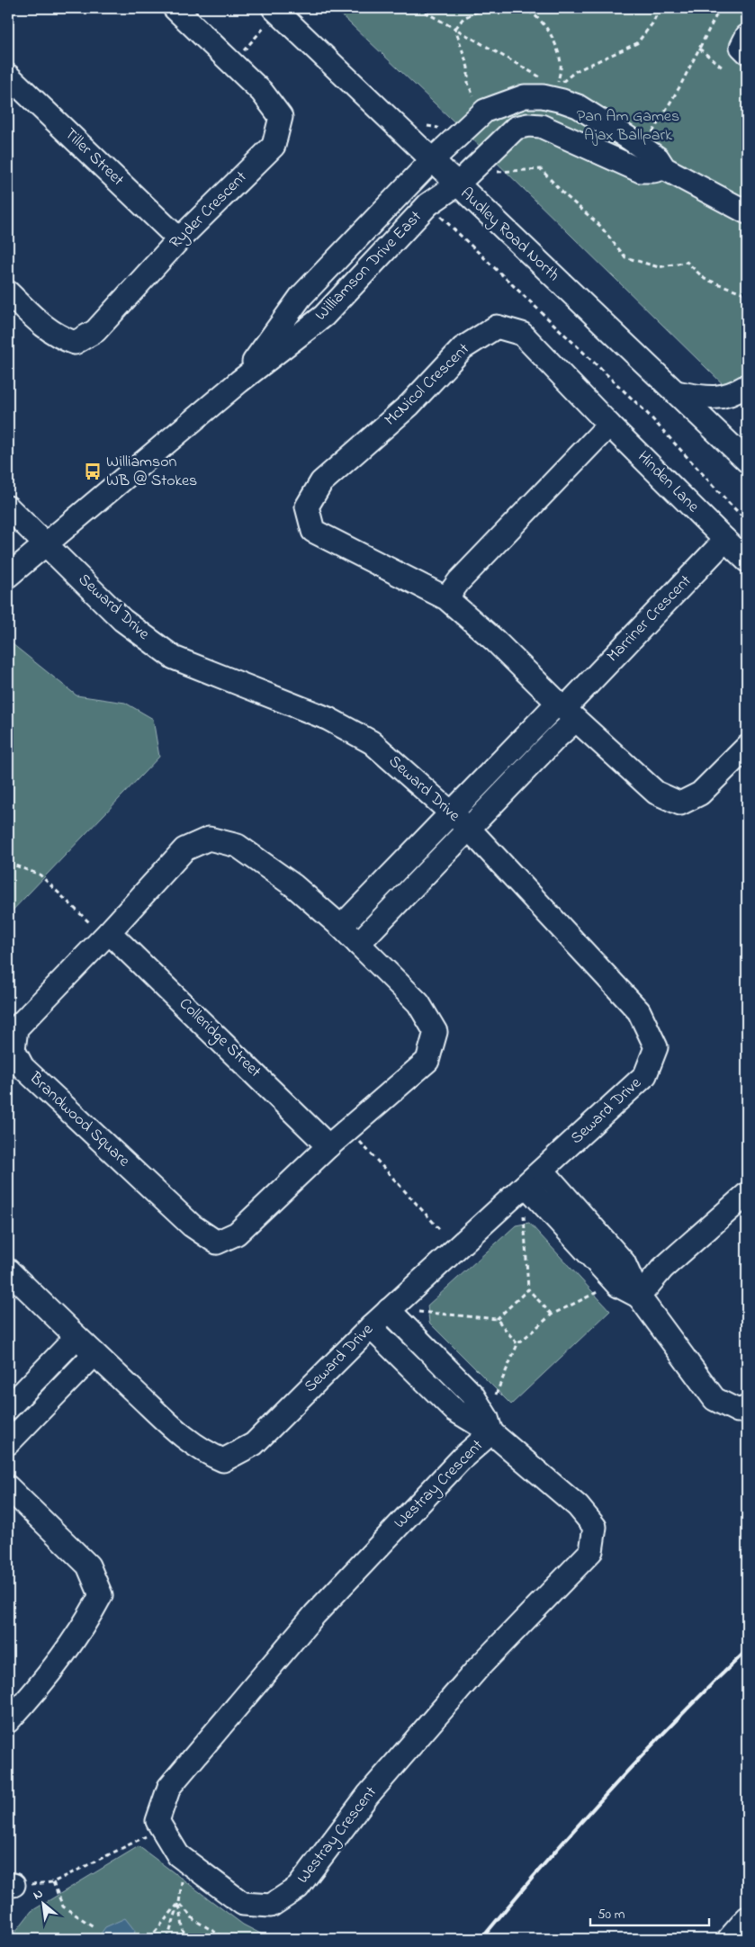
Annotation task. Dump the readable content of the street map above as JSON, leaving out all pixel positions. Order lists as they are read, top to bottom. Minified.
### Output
{"streets":{"street":["Tiller Street","Ryder Crescent","Audley Road North","Williamson Drive East","McNicol Crescent","Hinden Lane","Seward Drive","Marriner Crescent","Colleridge Street","Brandwood Square","Westray Crescent"]},"crossings":[["Tiller Street","Ryder Crescent"],["Audley Road North","Williamson Drive East"],["Williamson Drive East","Seward Drive"],["McNicol Crescent","Hinden Lane"],["McNicol Crescent","Marriner Crescent"],["Hinden Lane","Marriner Crescent"],["Seward Drive","Marriner Crescent"],["Seward Drive","Westray Crescent"],["Marriner Crescent","Brandwood Square"],["Colleridge Street","Brandwood Square"]],"parks":["Pan Am Games Ajax Ballpark"],"places":{"bus stop":["Williamson WB @ Stokes"]},"scale_bar":"50 m","north":"top left"}
